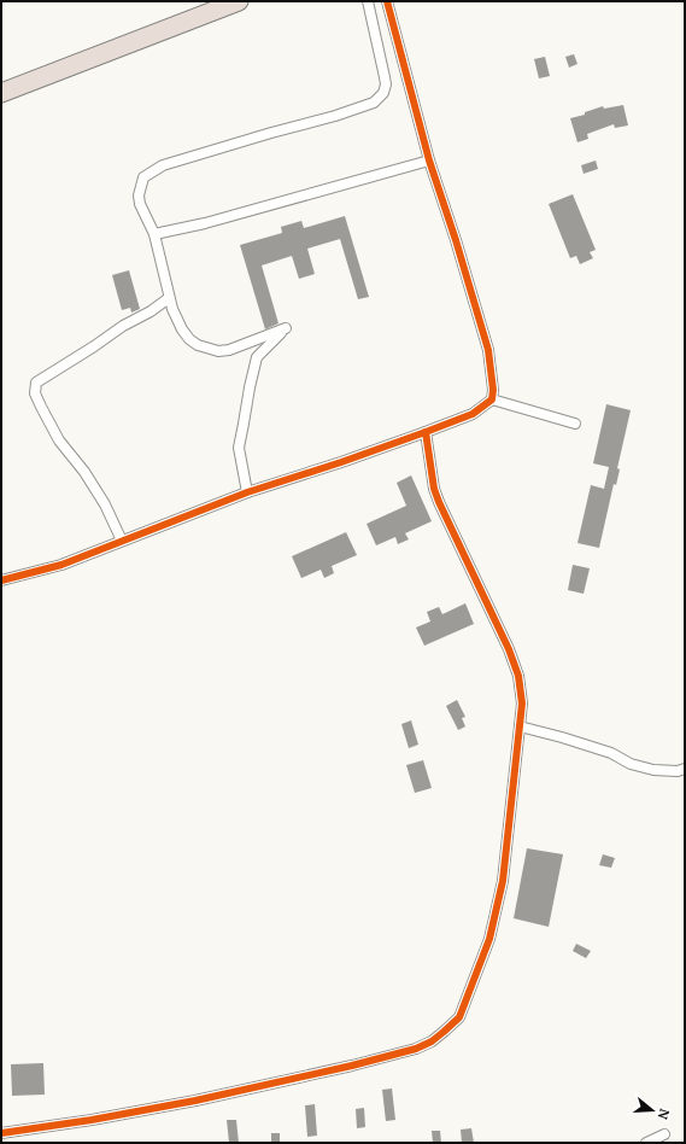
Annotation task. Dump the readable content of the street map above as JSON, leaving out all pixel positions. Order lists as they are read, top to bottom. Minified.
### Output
{"north":"right"}
